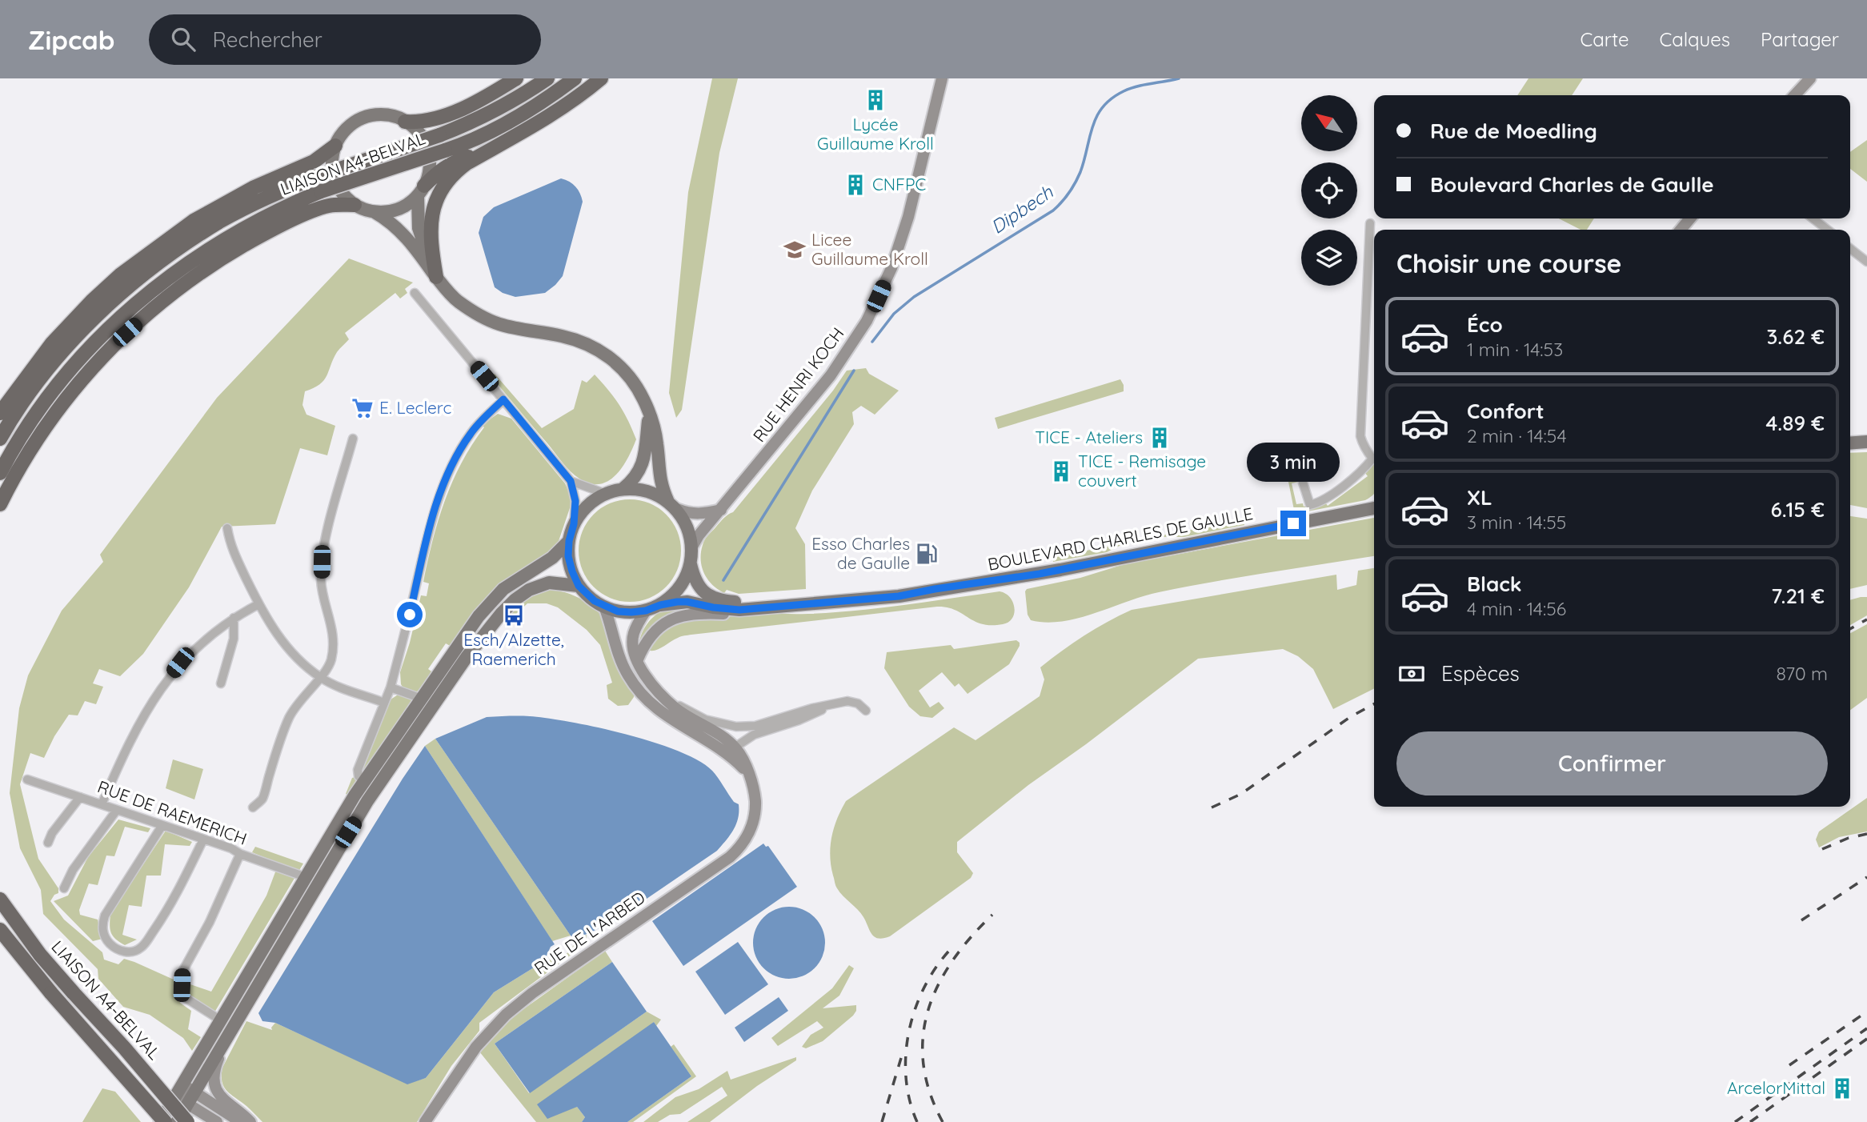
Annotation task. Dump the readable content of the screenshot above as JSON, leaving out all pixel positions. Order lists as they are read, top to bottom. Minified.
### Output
{"streets":{"highway":["LIAISON A4-BELVAL"],"main road":["RUE HENRI KOCH","BOULEVARD CHARLES DE GAULLE","RUE DE L'ARBED"],"street":["RUE DE RAEMERICH"]},"crossings":[["RUE HENRI KOCH","BOULEVARD CHARLES DE GAULLE"],["RUE HENRI KOCH","RUE DE L'ARBED"],["BOULEVARD CHARLES DE GAULLE","RUE DE L'ARBED"]],"water":["Dipbech"],"places":{"building":["Lycée Guillaume Kroll","CNFPC","TICE - Ateliers","TICE - Remisage couvert","ArcelorMittal"],"school or university":["Licee Guillaume Kroll"],"supermarket":["E. Leclerc"],"fuel station":["Esso Charles de Gaulle"],"bus stop":["Esch/Alzette, Raemerich"]},"north":"top left","page":{"header":"Zipcab","search":"Rechercher","nav":["Carte","Calques","Partager"],"banner":["Rue de Moedling","Boulevard Charles de Gaulle"],"heading":"Choisir une course","list":[{"name":"Éco","note":"1 min · 14:53","value":"3.62 €"},{"name":"Confort","note":"2 min · 14:54","value":"4.89 €"},{"name":"XL","note":"3 min · 14:55","value":"6.15 €"},{"name":"Black","note":"4 min · 14:56","value":"7.21 €"}],"bubble":"3 min","pay":["Espèces","870 m"],"buttons":"Confirmer"}}
